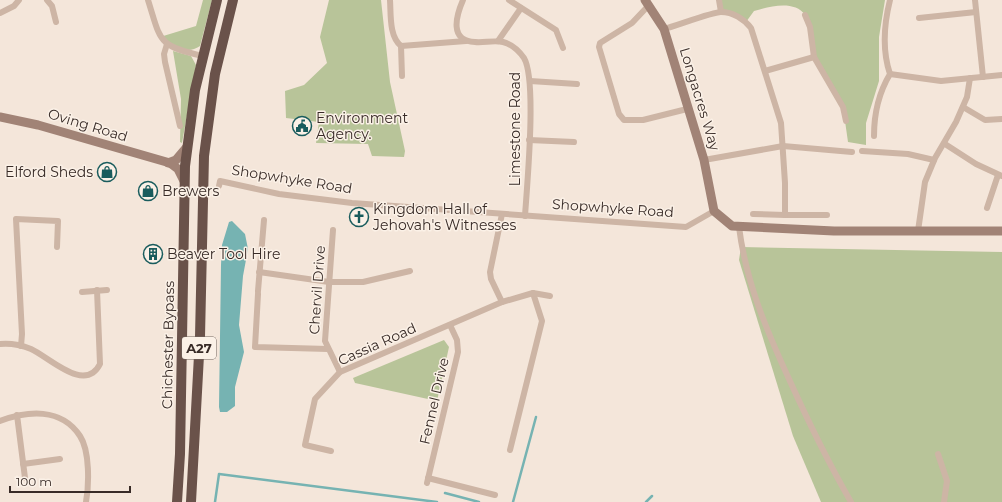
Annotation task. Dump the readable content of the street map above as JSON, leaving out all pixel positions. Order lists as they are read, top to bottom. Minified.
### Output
{"streets":{"highway":["Chichester Bypass","A27"],"main road":["Longacres Way","Oving Road"],"street":["Limestone Road","Shopwhyke Road","Chervil Drive","Cassia Road","Fennel Drive"]},"crossings":[["Longacres Way","Shopwhyke Road"],["Oving Road","Chichester Bypass"],["Limestone Road","Shopwhyke Road"],["Chervil Drive","Cassia Road"],["Cassia Road","Fennel Drive"]],"places":{"public building":["Environment Agency."],"shop":["Elford Sheds","Brewers"],"church":["Kingdom Hall of Jehovah's Witnesses"],"building":["Beaver Tool Hire"]},"scale_bar":"100 m"}
